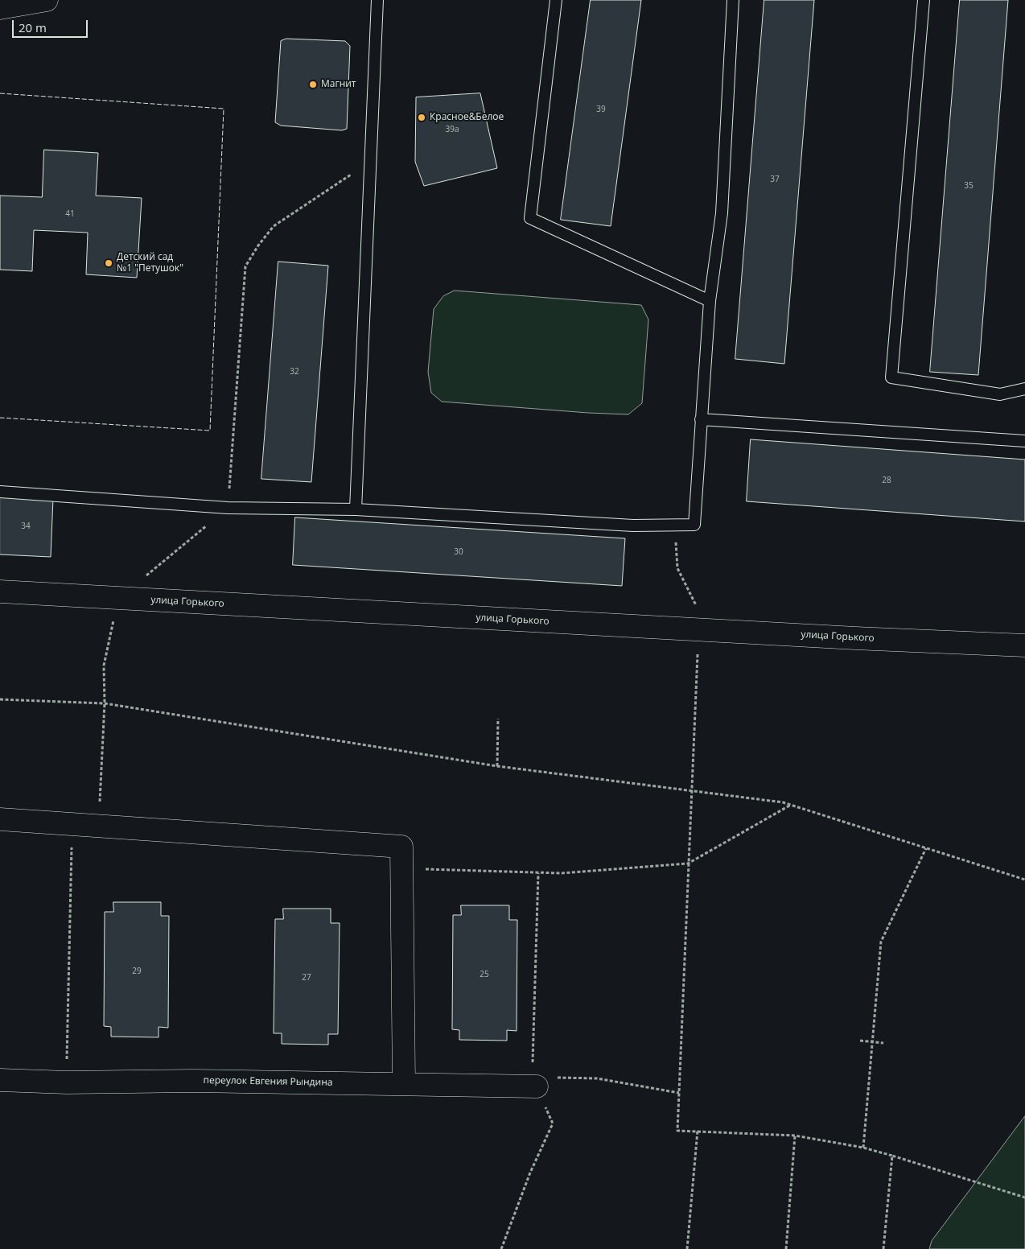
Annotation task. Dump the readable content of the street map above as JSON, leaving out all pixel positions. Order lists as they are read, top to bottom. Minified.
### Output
{"streets":{"street":["улица Горького","переулок Евгения Рындина"]},"places":["Магнит","Красное&Белое","Детский сад №1 \"Петушок\""],"house_numbers":["39","39а","37","35","41","32","28","34","30","29","25","27"],"scale_bar":"20 m"}
